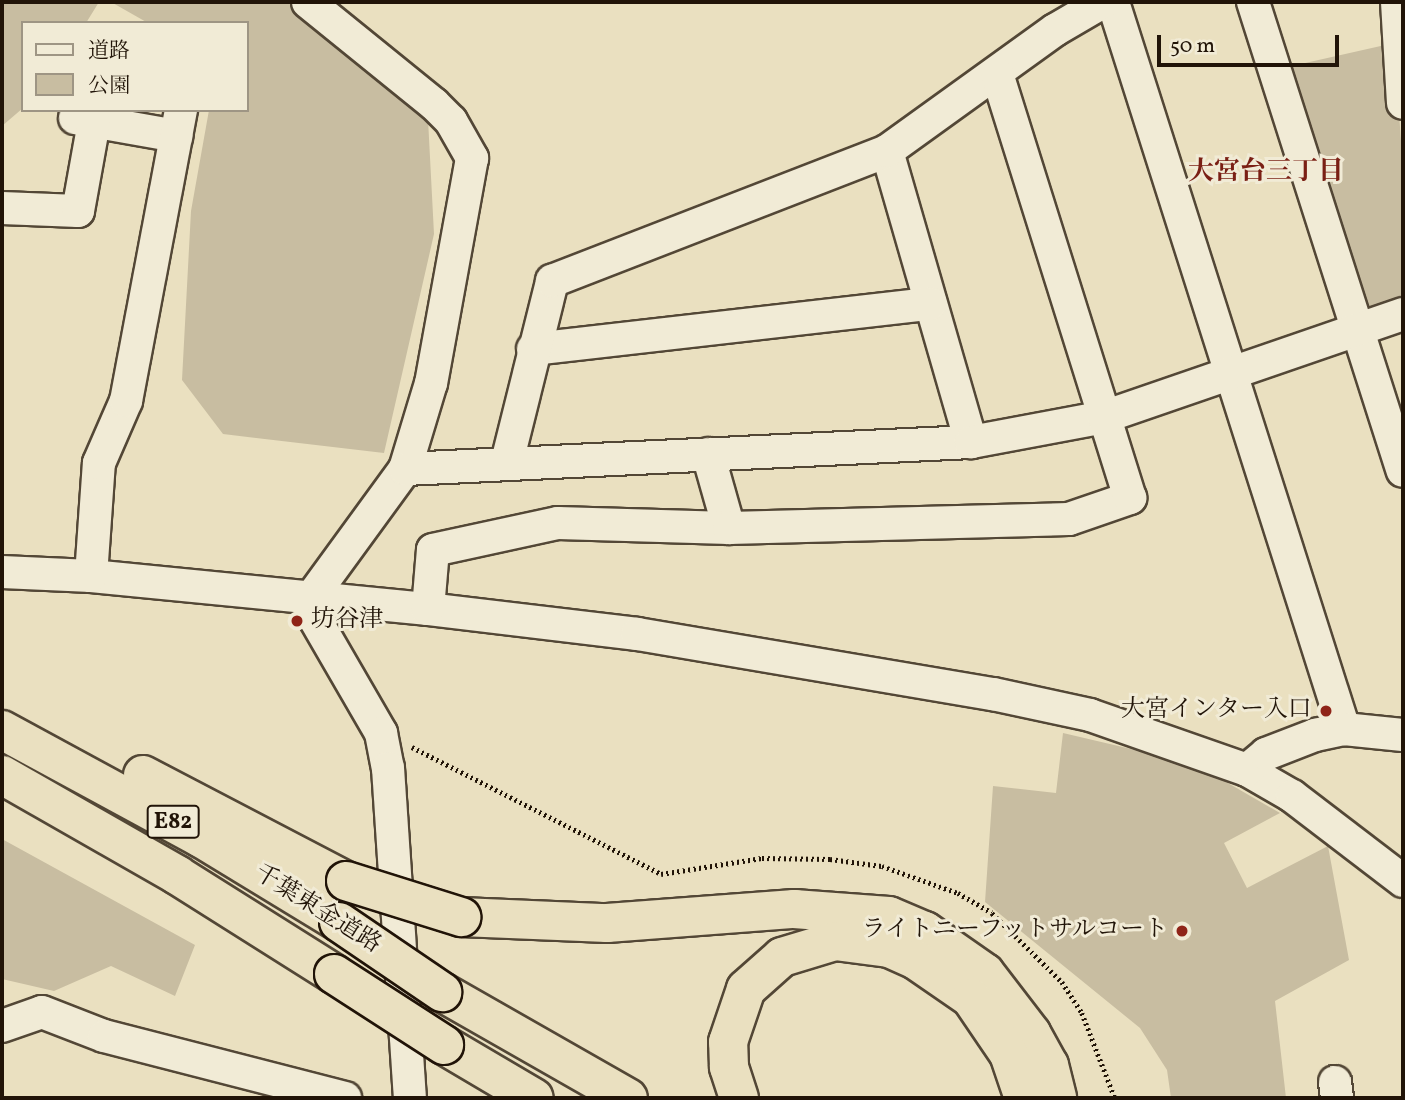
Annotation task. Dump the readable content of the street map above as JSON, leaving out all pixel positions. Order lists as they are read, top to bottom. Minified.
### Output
{"streets":{"highway":["E82","千葉東金道路"]},"districts":["大宮台三丁目"],"places":["坊谷津","大宮インター入口","ライトニーフットサルコート"],"legend":["道路","公園"],"scale_bar":"50 m"}
